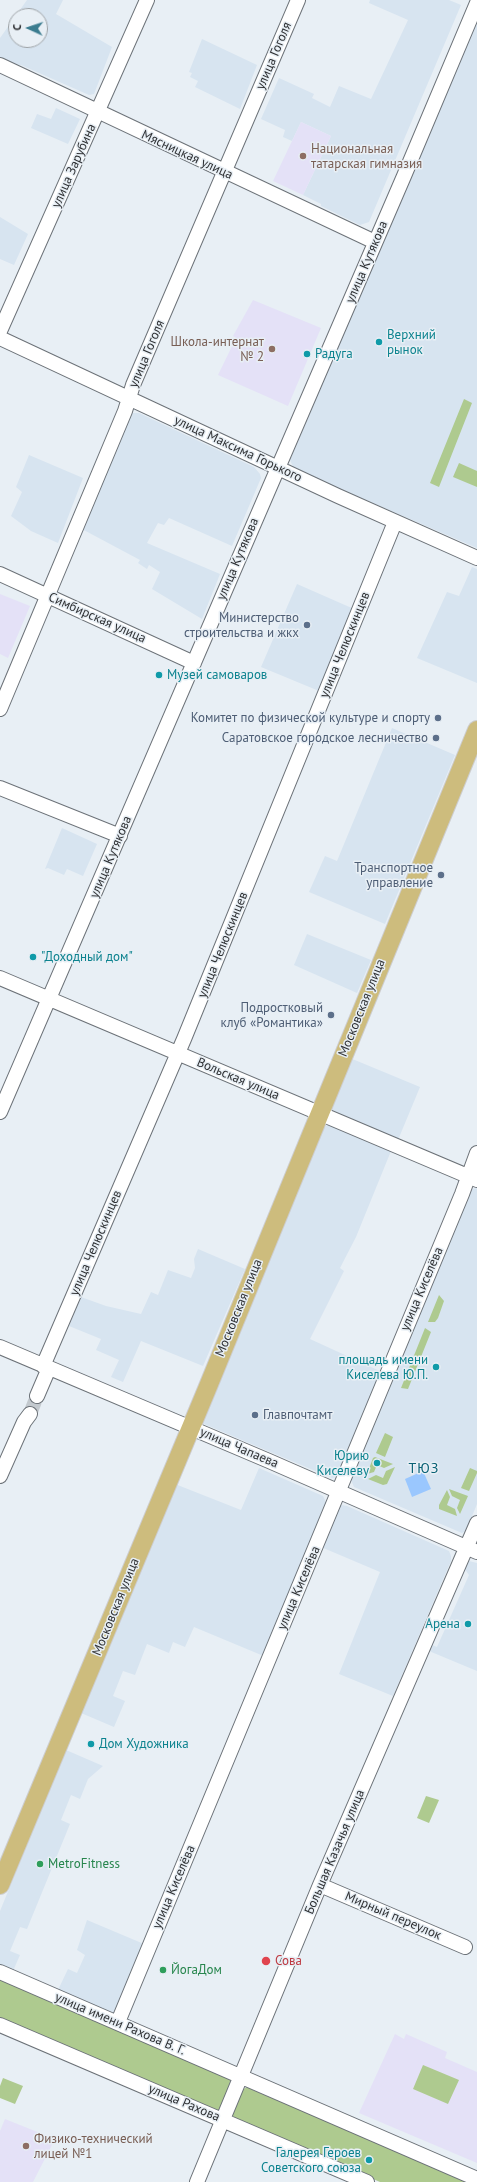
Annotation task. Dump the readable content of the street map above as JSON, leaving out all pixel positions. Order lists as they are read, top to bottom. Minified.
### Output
{"streets":{"main road":["Московская улица"],"street":["улица Гоголя","Мясницкая улица","улица Зарубина","улица Кутякова","улица Максима Горького","Симбирская улица","улица Челюскинцев","Вольская улица","улица Киселёва","улица Чапаева","Большая Казачья улица","Мирный переулок","улица имени Рахова В. Г.","улица Рахова"]},"crossings":[["улица Гоголя","Мясницкая улица"],["улица Гоголя","улица Максима Горького"],["улица Гоголя","Симбирская улица"],["Мясницкая улица","улица Зарубина"],["Мясницкая улица","улица Кутякова"],["улица Кутякова","улица Максима Горького"],["улица Кутякова","Симбирская улица"],["улица Кутякова","Вольская улица"],["улица Максима Горького","улица Челюскинцев"],["улица Челюскинцев","Вольская улица"],["улица Челюскинцев","улица Чапаева"],["Московская улица","Вольская улица"],["Московская улица","улица Чапаева"],["Вольская улица","улица Киселёва"],["улица Киселёва","улица Чапаева"],["улица Киселёва","улица имени Рахова В. Г."],["улица Чапаева","Большая Казачья улица"],["Большая Казачья улица","Мирный переулок"],["Большая Казачья улица","улица имени Рахова В. Г."],["Большая Казачья улица","улица Рахова"]],"districts":["ТЮЗ"],"places":["Национальная татарская гимназия","Верхний рынок","Школа-интернат № 2","Радуга","Министерство строительства и жкх","Музей самоваров","Комитет по физической культуре и спорту","Саратовское городское лесничество","Транспортное управление","\"Доходный дом\"","Подростковый клуб «Романтика»","площадь имени Киселева Ю.П.","Главпочтамт","Юрию Киселеву","Арена","Дом Художника","MetroFitness","Сова","ЙогаДом","Физико-технический лицей №1","Галерея Героев Советского союза"],"north":"left"}
